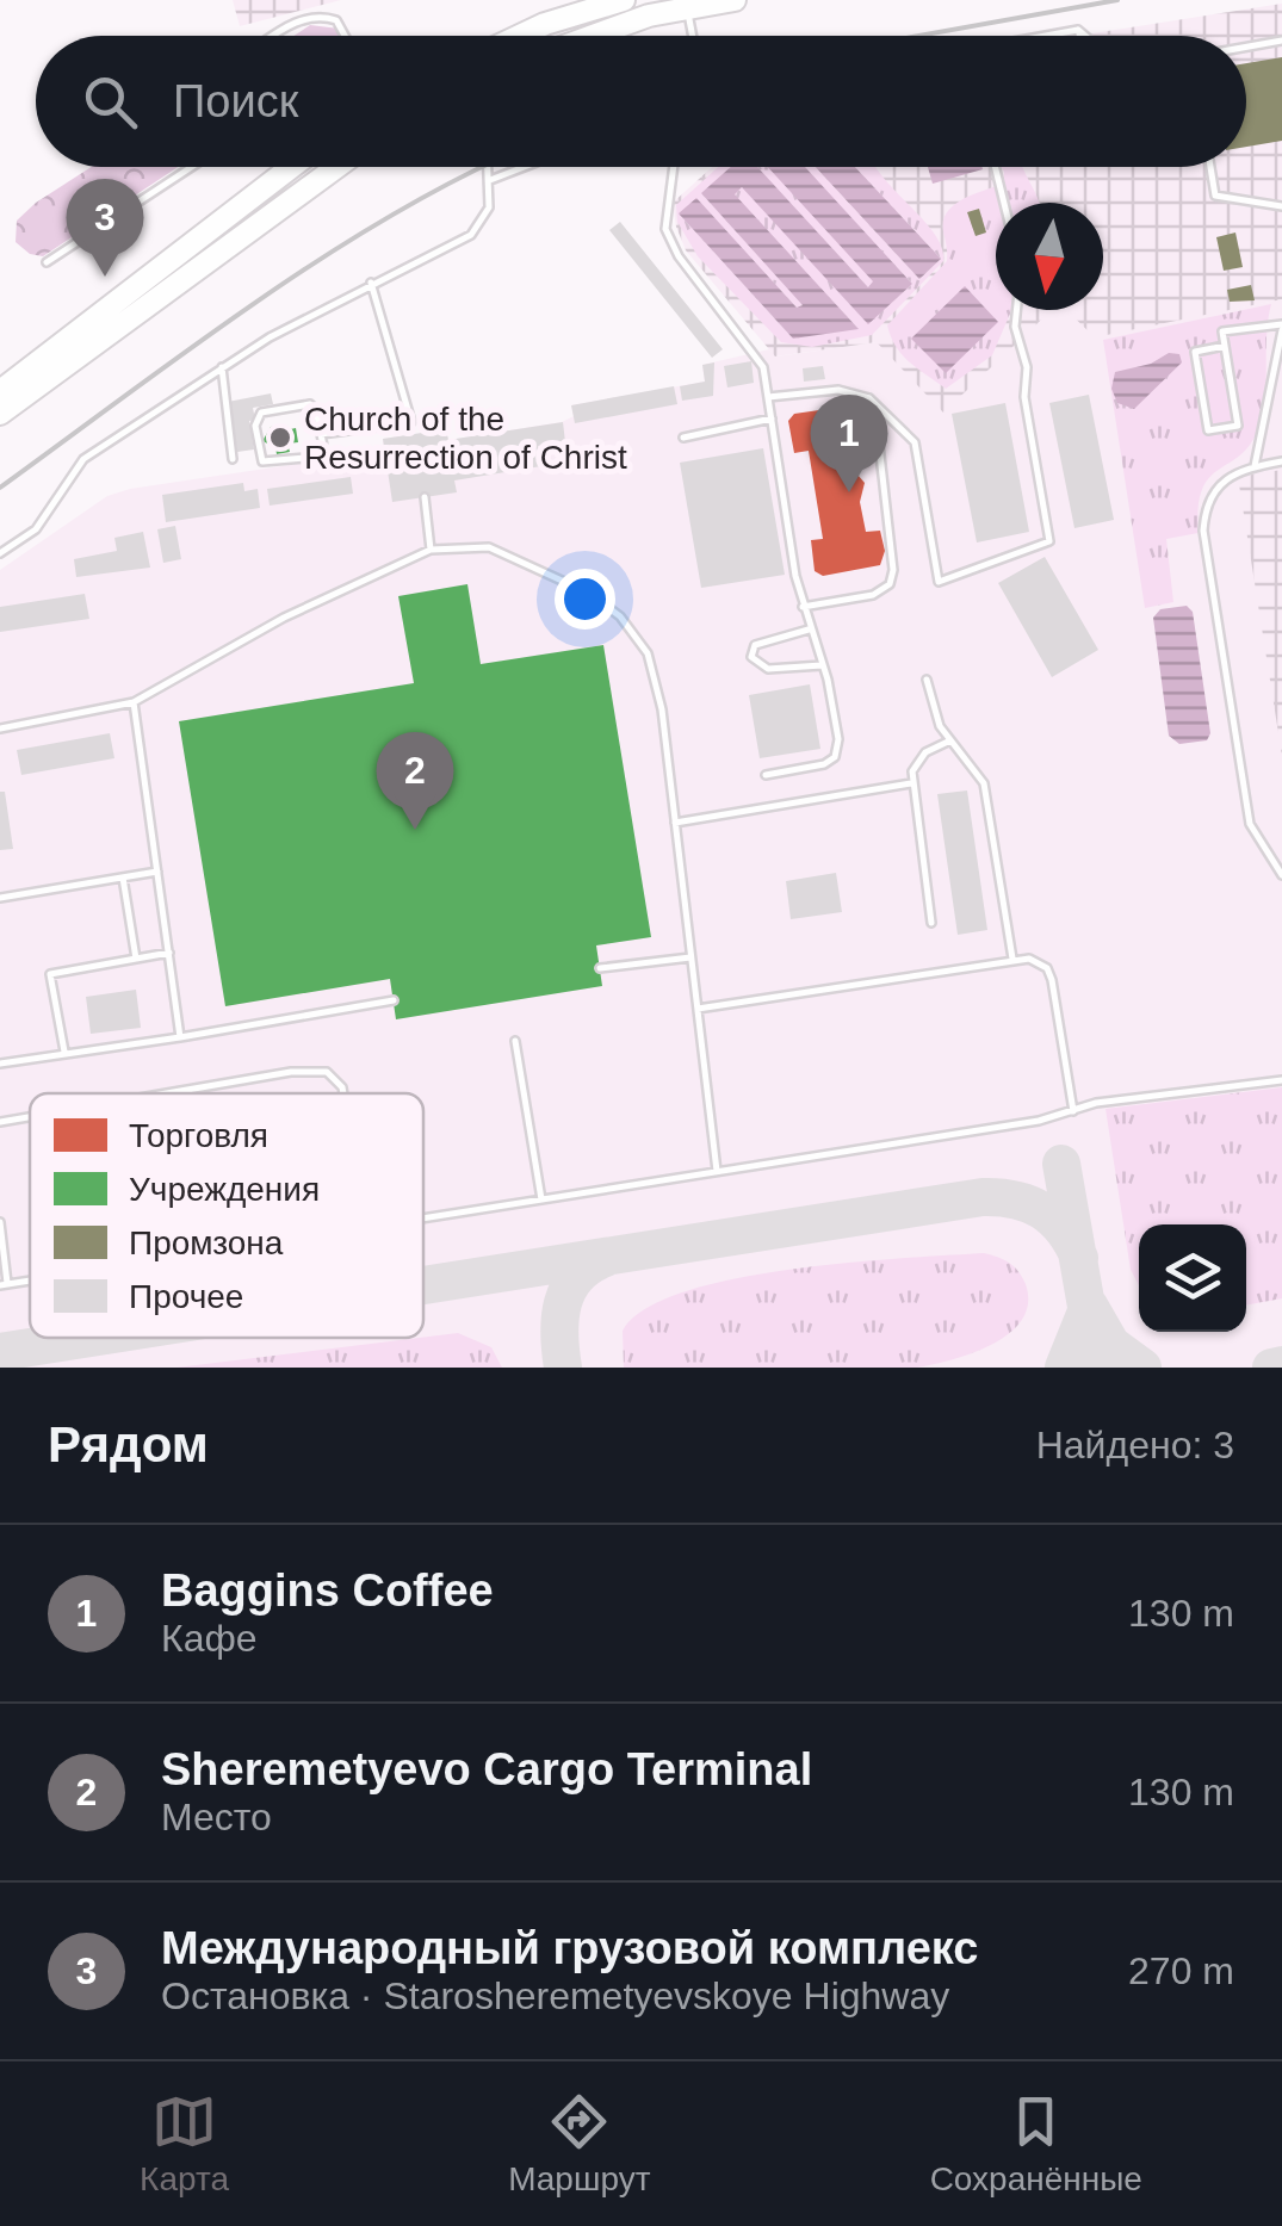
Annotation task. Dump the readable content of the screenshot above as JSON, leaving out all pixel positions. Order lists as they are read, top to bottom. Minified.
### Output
{"places":["Church of the Resurrection of Christ"],"legend":["Торговля","Учреждения","Промзона","Прочее"],"north":"bottom","page":{"search":"Поиск","pins":["3","1","2"],"heading":["Рядом","Найдено: 3"],"list":[{"mark":"1","name":"Baggins Coffee","note":"Кафе","value":"130 m"},{"mark":"2","name":"Sheremetyevo Cargo Terminal","note":"Место","value":"130 m"},{"mark":"3","name":"Международный грузовой комплекс","note":"Остановка · Starosheremetyevskoye Highway","value":"270 m"}],"nav":["Карта","Маршрут","Сохранённые"]}}
